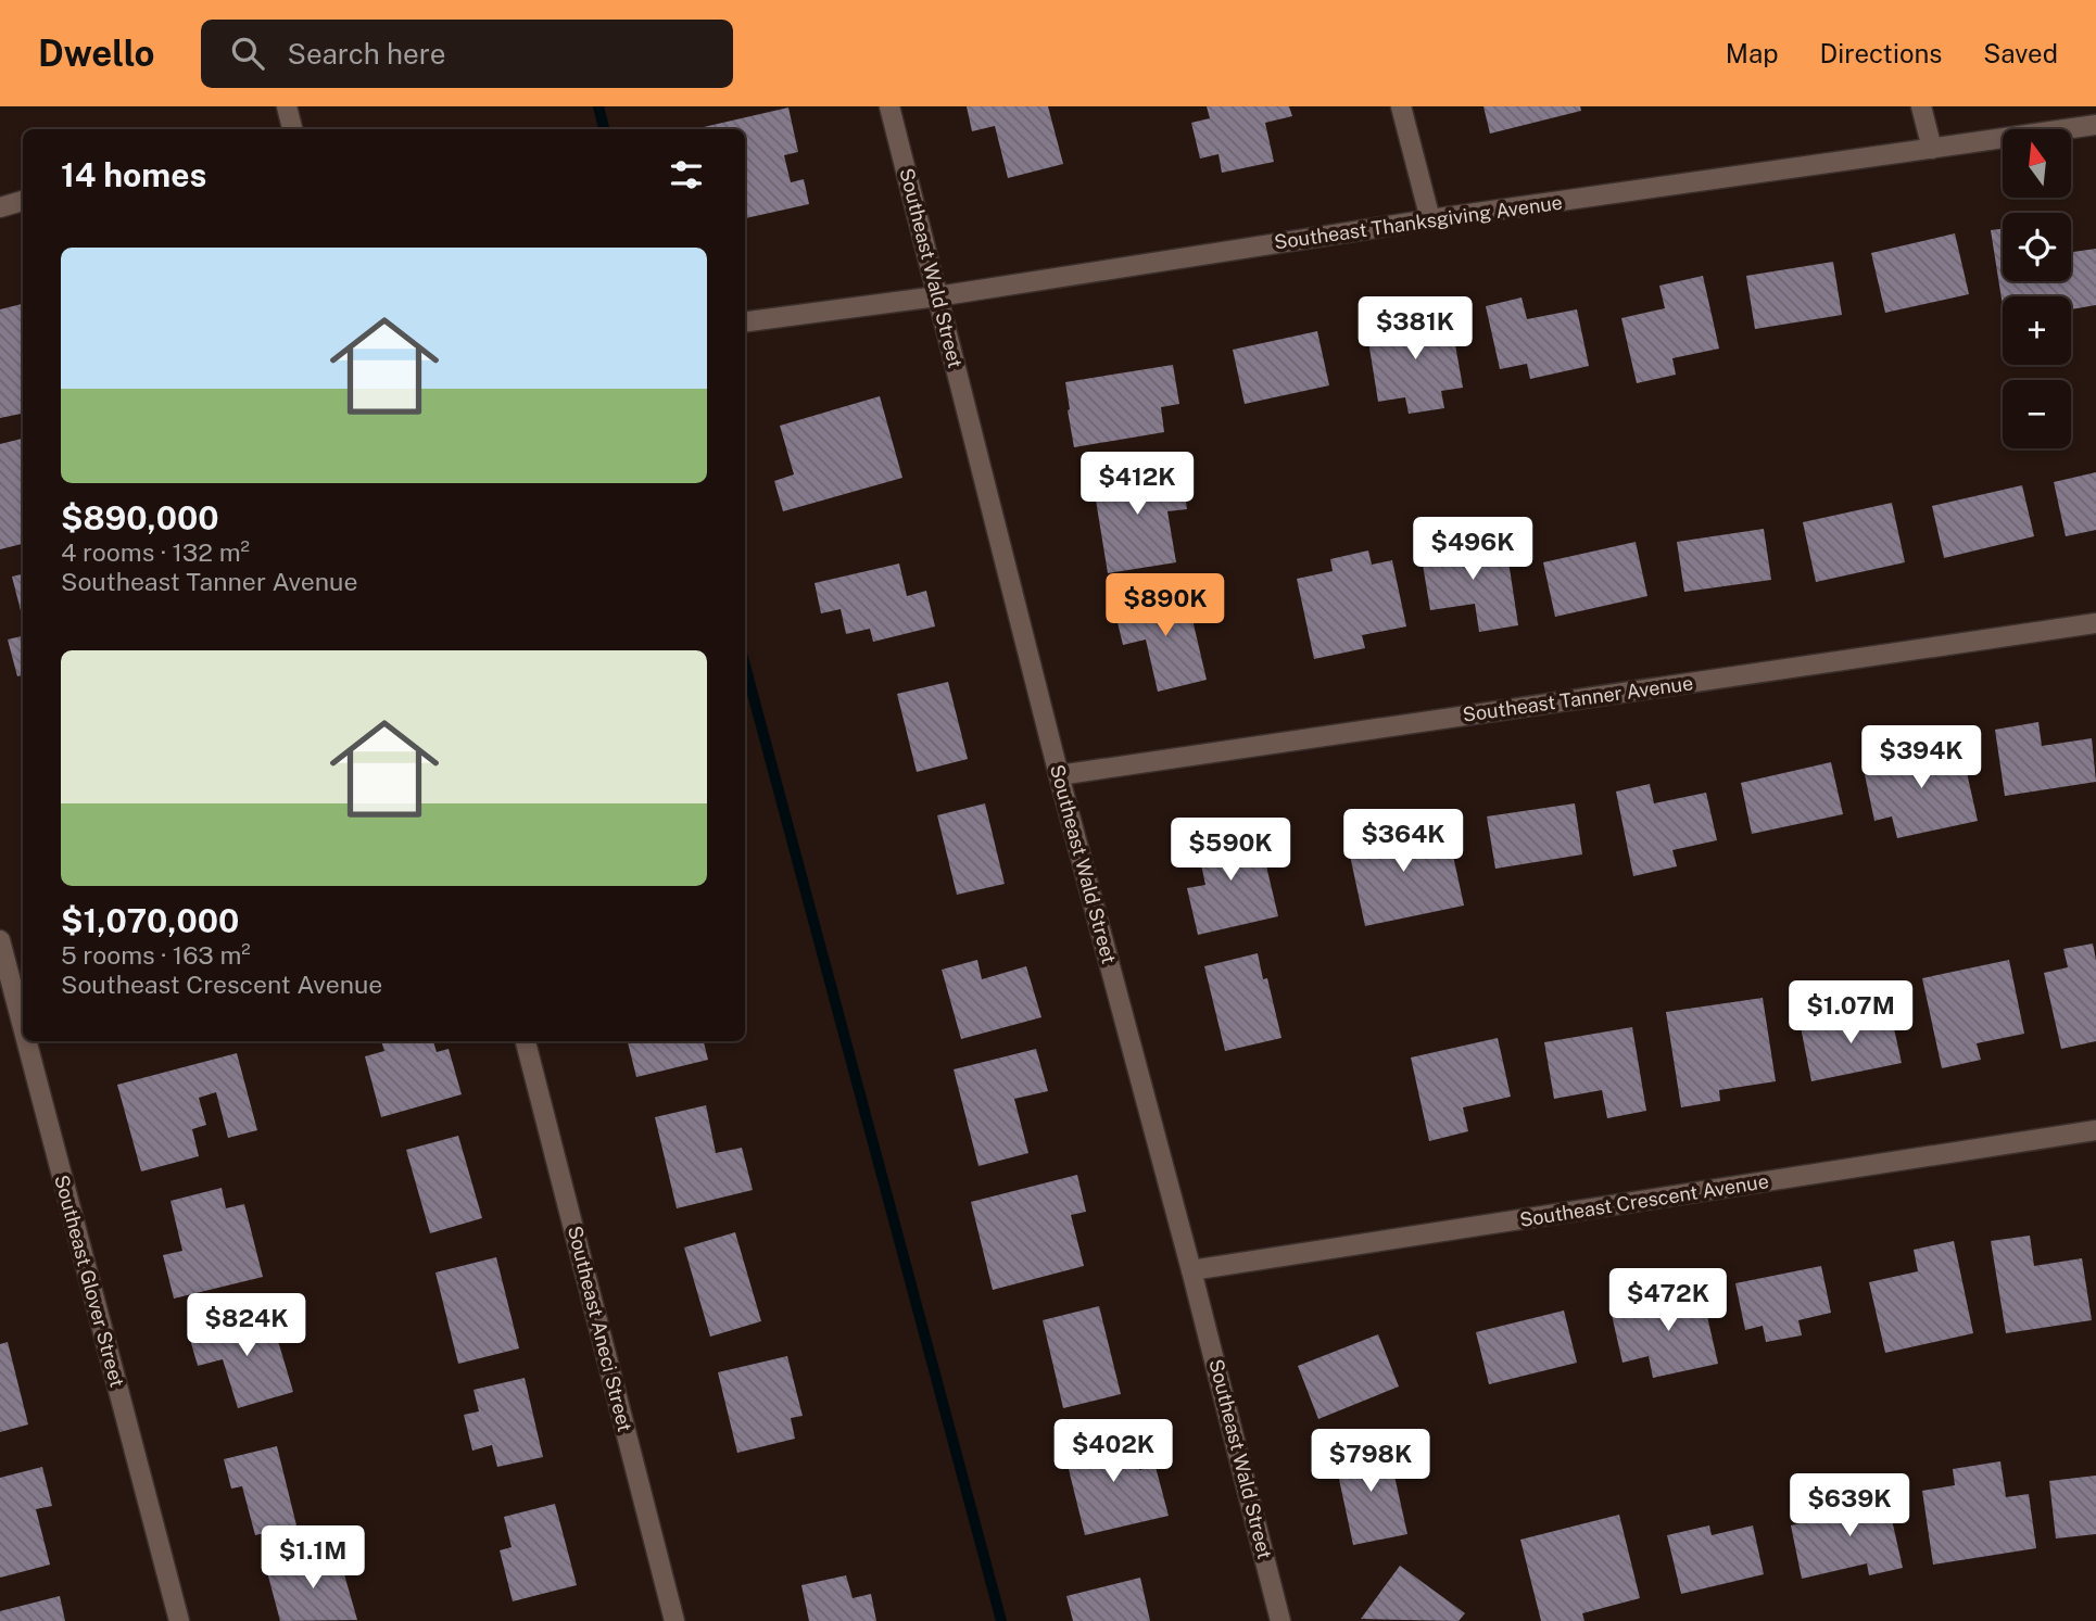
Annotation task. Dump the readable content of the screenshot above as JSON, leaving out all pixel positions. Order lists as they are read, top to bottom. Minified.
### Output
{"streets":{"street":["Southeast Thanksgiving Avenue","Southeast Wald Street","Southeast Tanner Avenue","Southeast Crescent Avenue","Southeast Glover Street","Southeast Aneci Street"]},"crossings":[["Southeast Thanksgiving Avenue","Southeast Wald Street"],["Southeast Wald Street","Southeast Tanner Avenue"],["Southeast Wald Street","Southeast Crescent Avenue"]],"north":"top","page":{"header":"Dwello","search":"Search here","nav":["Map","Directions","Saved"],"map_buttons":["+","−"],"heading":"14 homes","list":[{"name":"$890,000","note":"4 rooms · 132 m² · Southeast Tanner Avenue"},{"name":"$1,070,000","note":"5 rooms · 163 m² · Southeast Crescent Avenue"}],"price":["$381K","$412K","$496K","$890K","$394K","$364K","$590K","$1.07M","$472K","$824K","$402K","$798K","$639K","$1.1M"]}}
